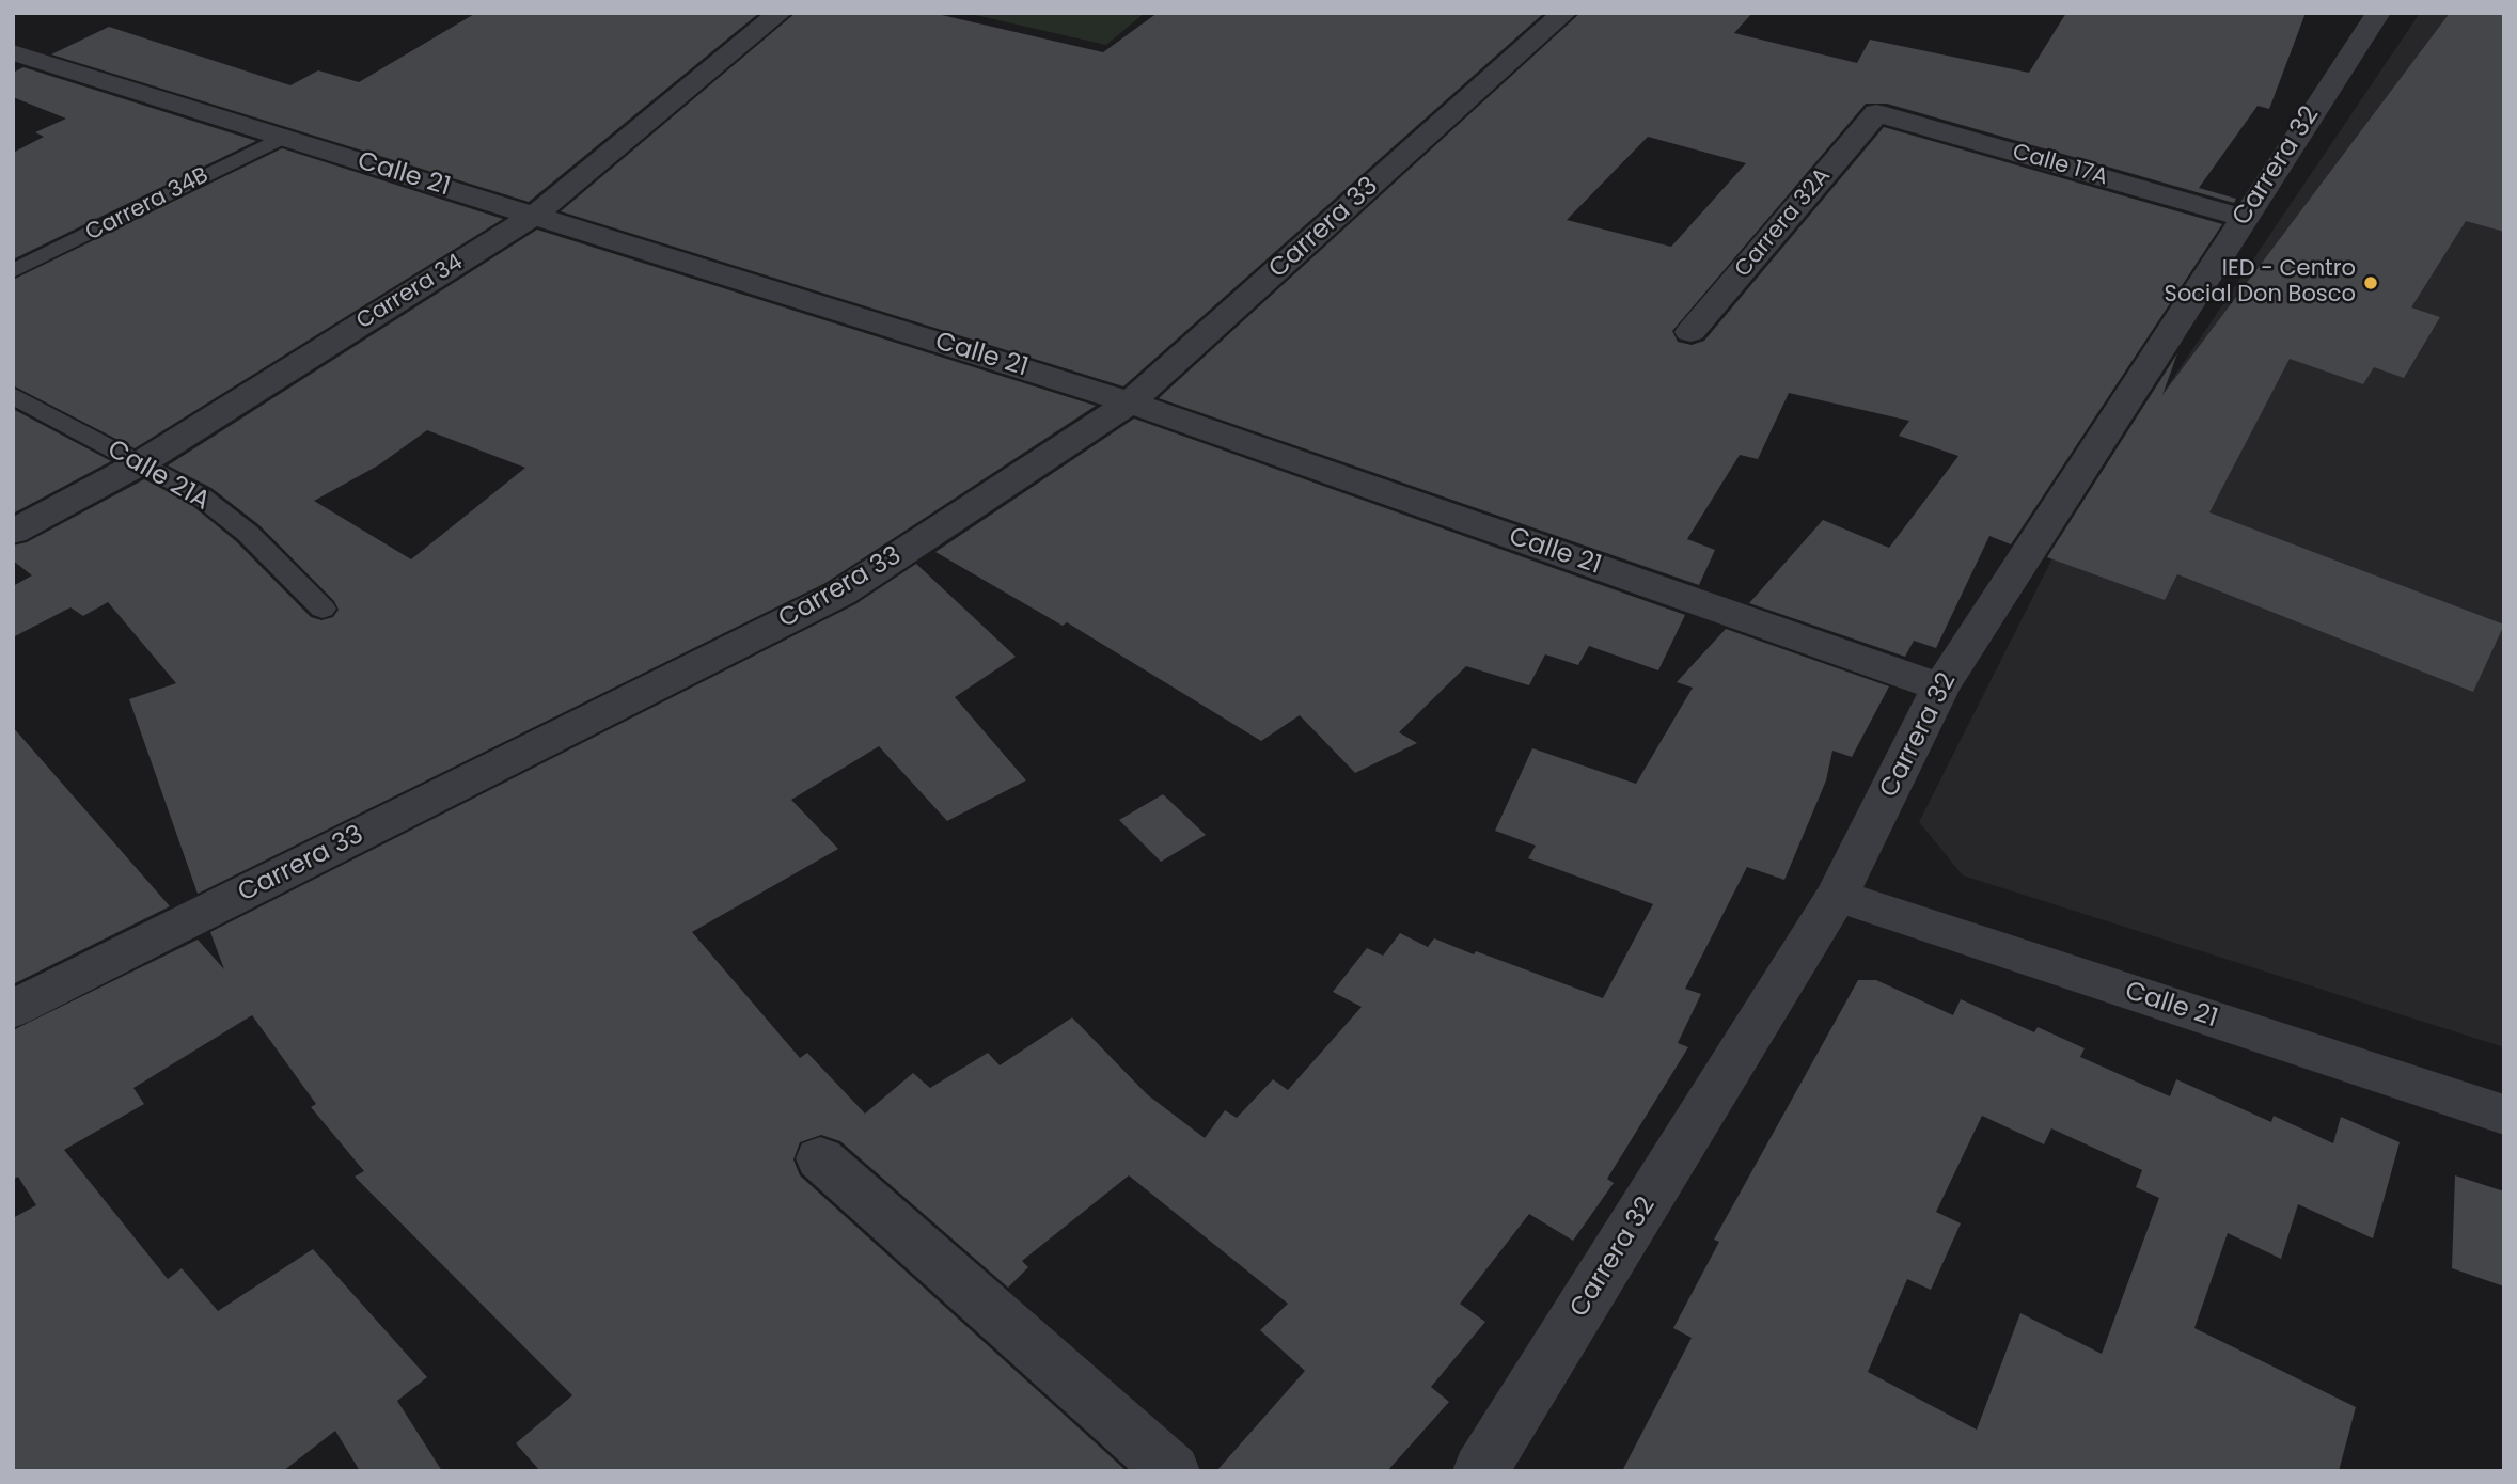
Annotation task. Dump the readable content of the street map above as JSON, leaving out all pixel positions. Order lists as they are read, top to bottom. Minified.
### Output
{"streets":{"street":["Calle 17A","Carrera 32","Calle 21","Carrera 32A","Carrera 33","Carrera 34"],"lane":["Carrera 34B","Calle 21A"]},"crossings":[["Calle 17A","Carrera 32"],["Calle 17A","Carrera 32A"],["Carrera 32","Calle 21"],["Calle 21","Carrera 34B"],["Calle 21","Carrera 33"],["Calle 21","Carrera 34"],["Carrera 34","Calle 21A"]],"places":["IED - Centro Social Don Bosco"]}
